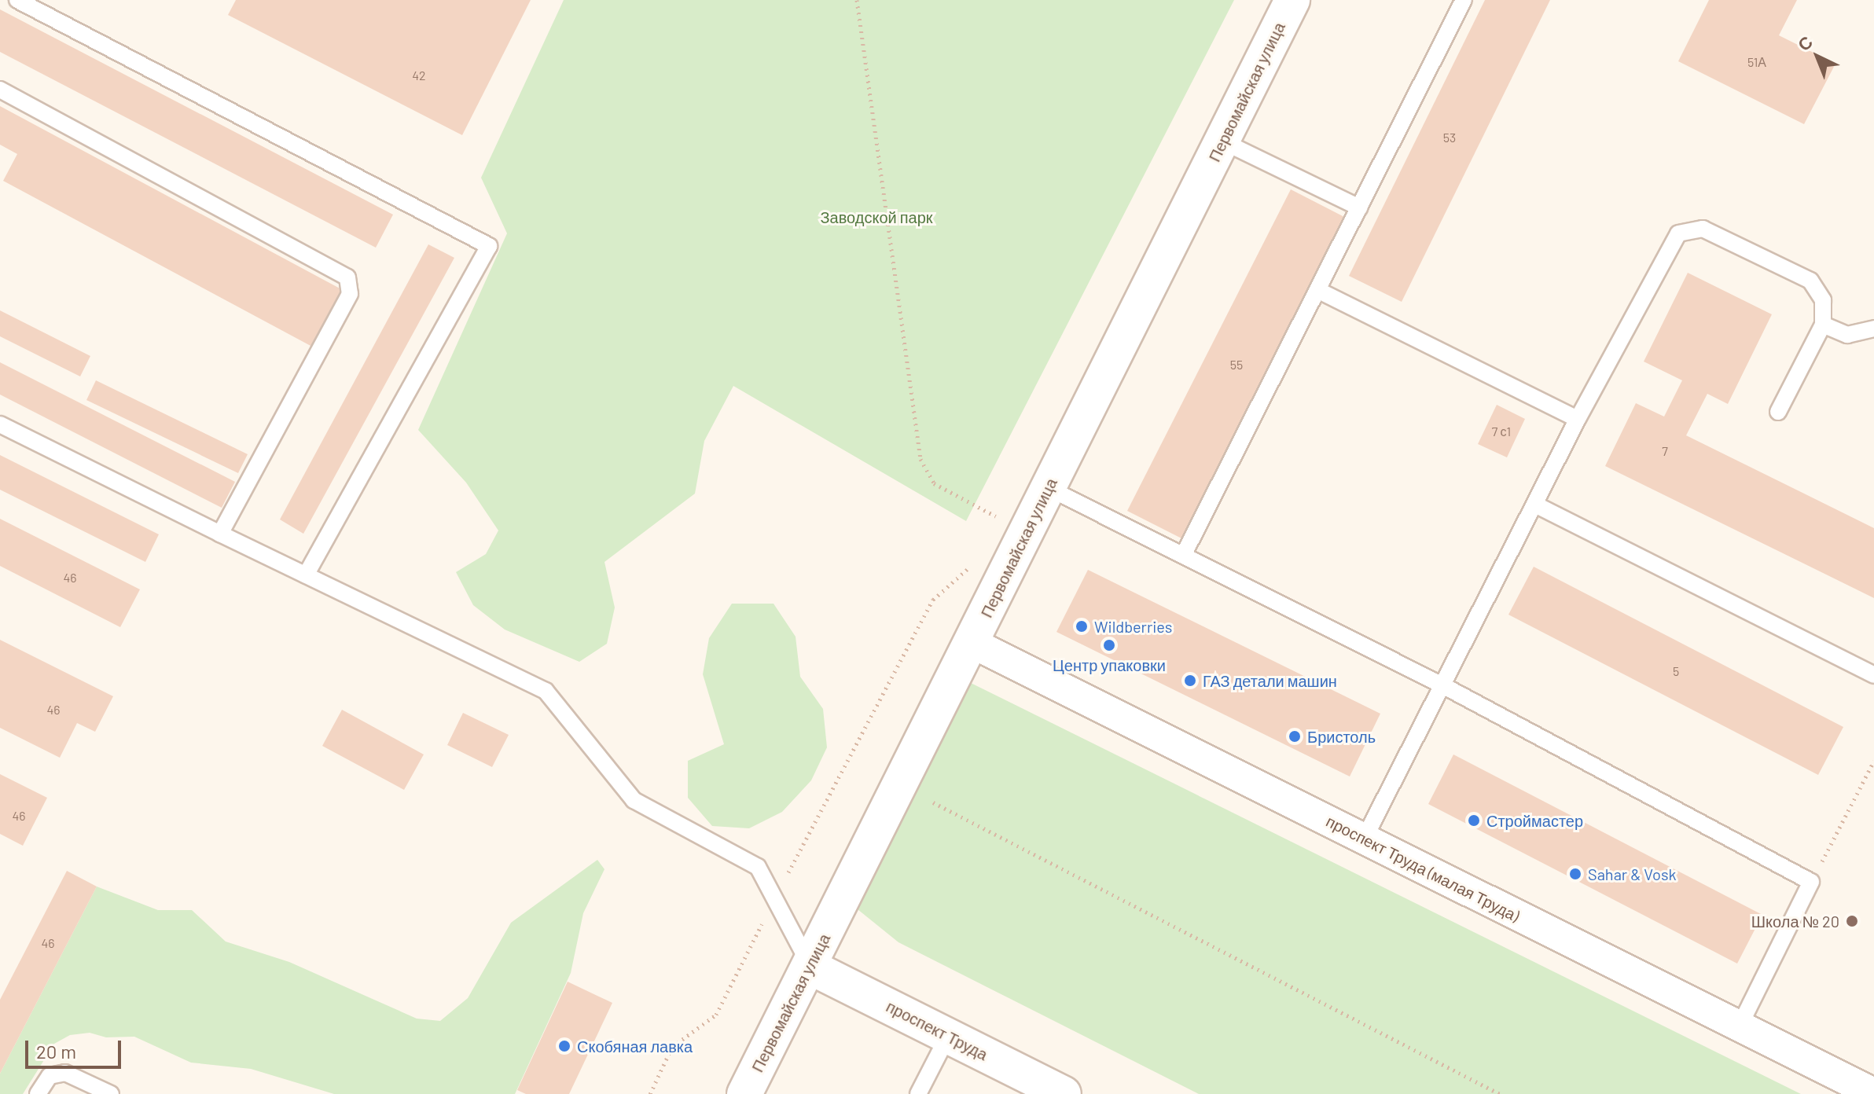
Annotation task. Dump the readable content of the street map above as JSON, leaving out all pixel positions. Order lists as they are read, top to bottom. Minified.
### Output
{"streets":{"street":["Первомайская улица","проспект Труда (малая Труда)","проспект Труда"]},"crossings":[["Первомайская улица","проспект Труда (малая Труда)"],["Первомайская улица","проспект Труда"]],"parks":["Заводской парк"],"places":["Wildberries","Центр упаковки","ГАЗ детали машин","Бристоль","Строймастер","Sahar & Vosk","Школа № 20","Скобяная лавка"],"house_numbers":["51А","42","53","55","7 с1","7","46","5","46","46","46"],"scale_bar":"20 m","north":"top left"}
